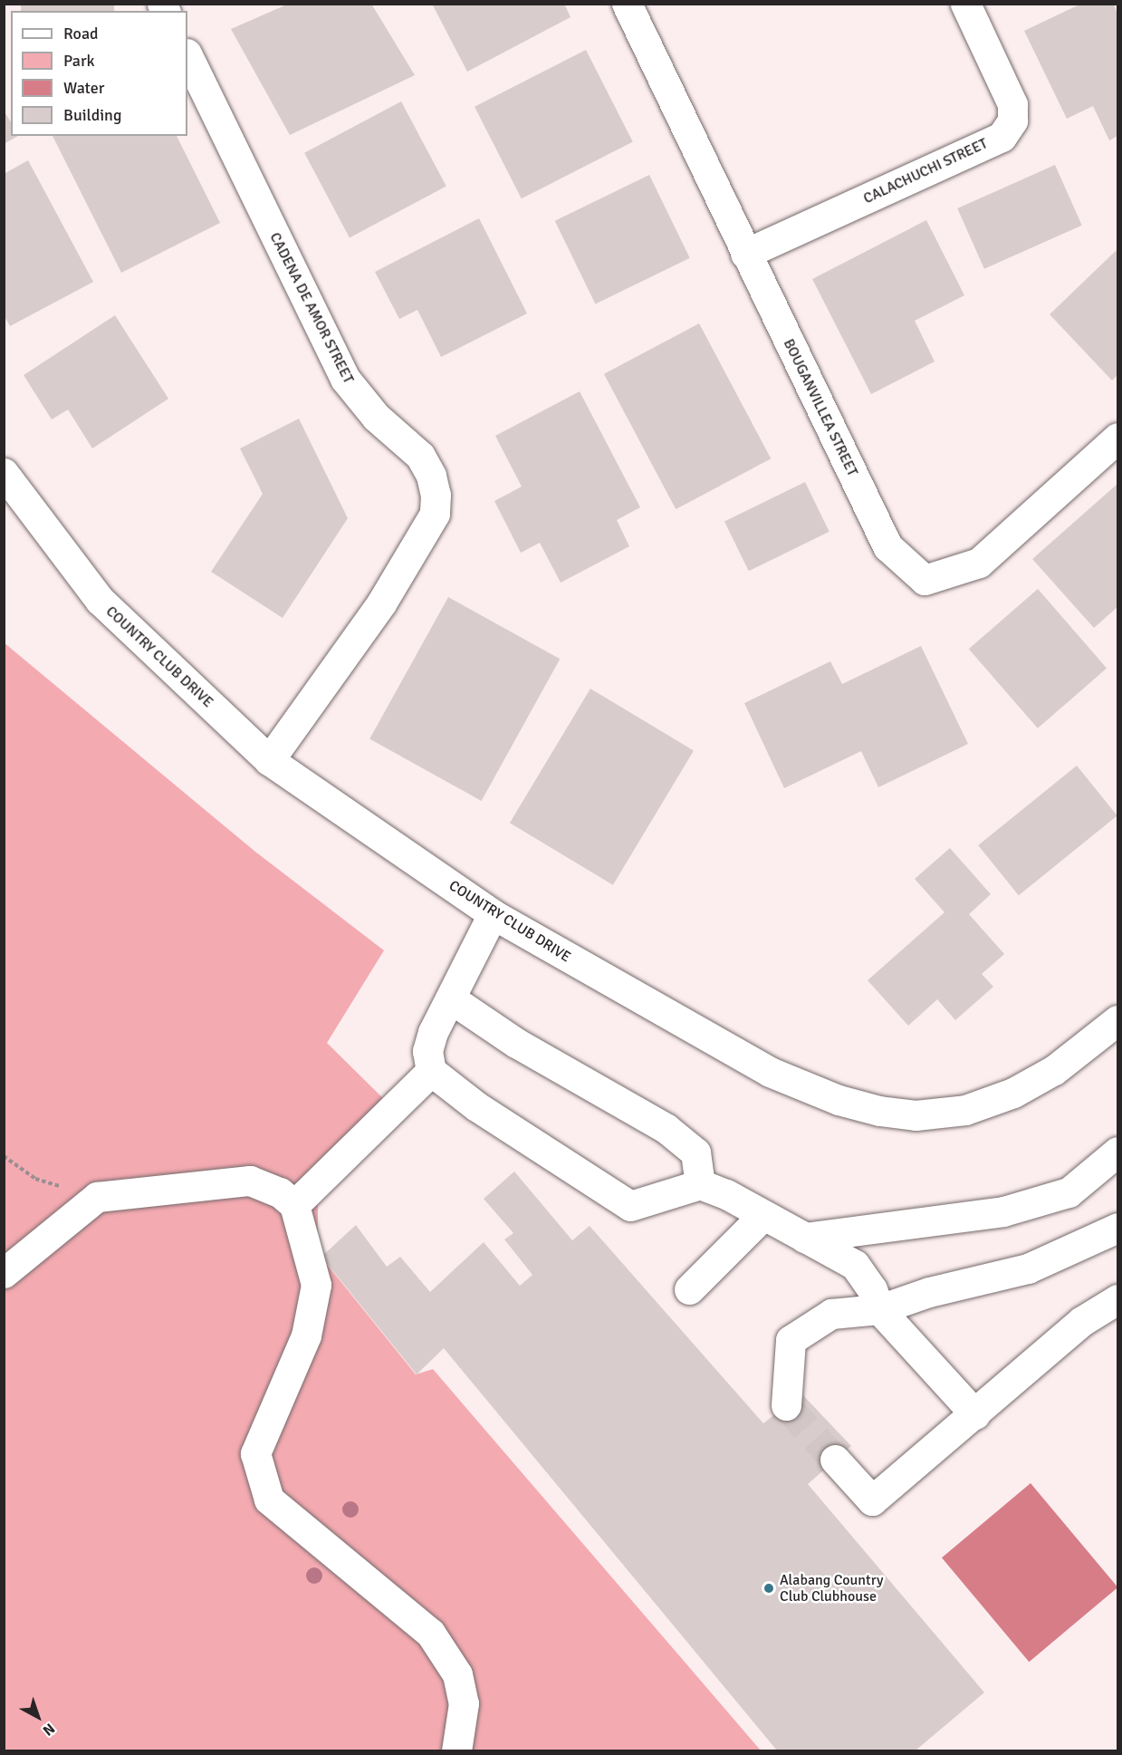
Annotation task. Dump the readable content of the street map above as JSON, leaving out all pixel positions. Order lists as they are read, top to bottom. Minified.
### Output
{"streets":{"street":["CALACHUCHI STREET","CADENA DE AMOR STREET","BOUGANVILLEA STREET","COUNTRY CLUB DRIVE"]},"crossings":[["CALACHUCHI STREET","BOUGANVILLEA STREET"],["CADENA DE AMOR STREET","COUNTRY CLUB DRIVE"]],"places":["Alabang Country Club Clubhouse"],"legend":["Road","Park","Water","Building"],"north":"bottom right"}
